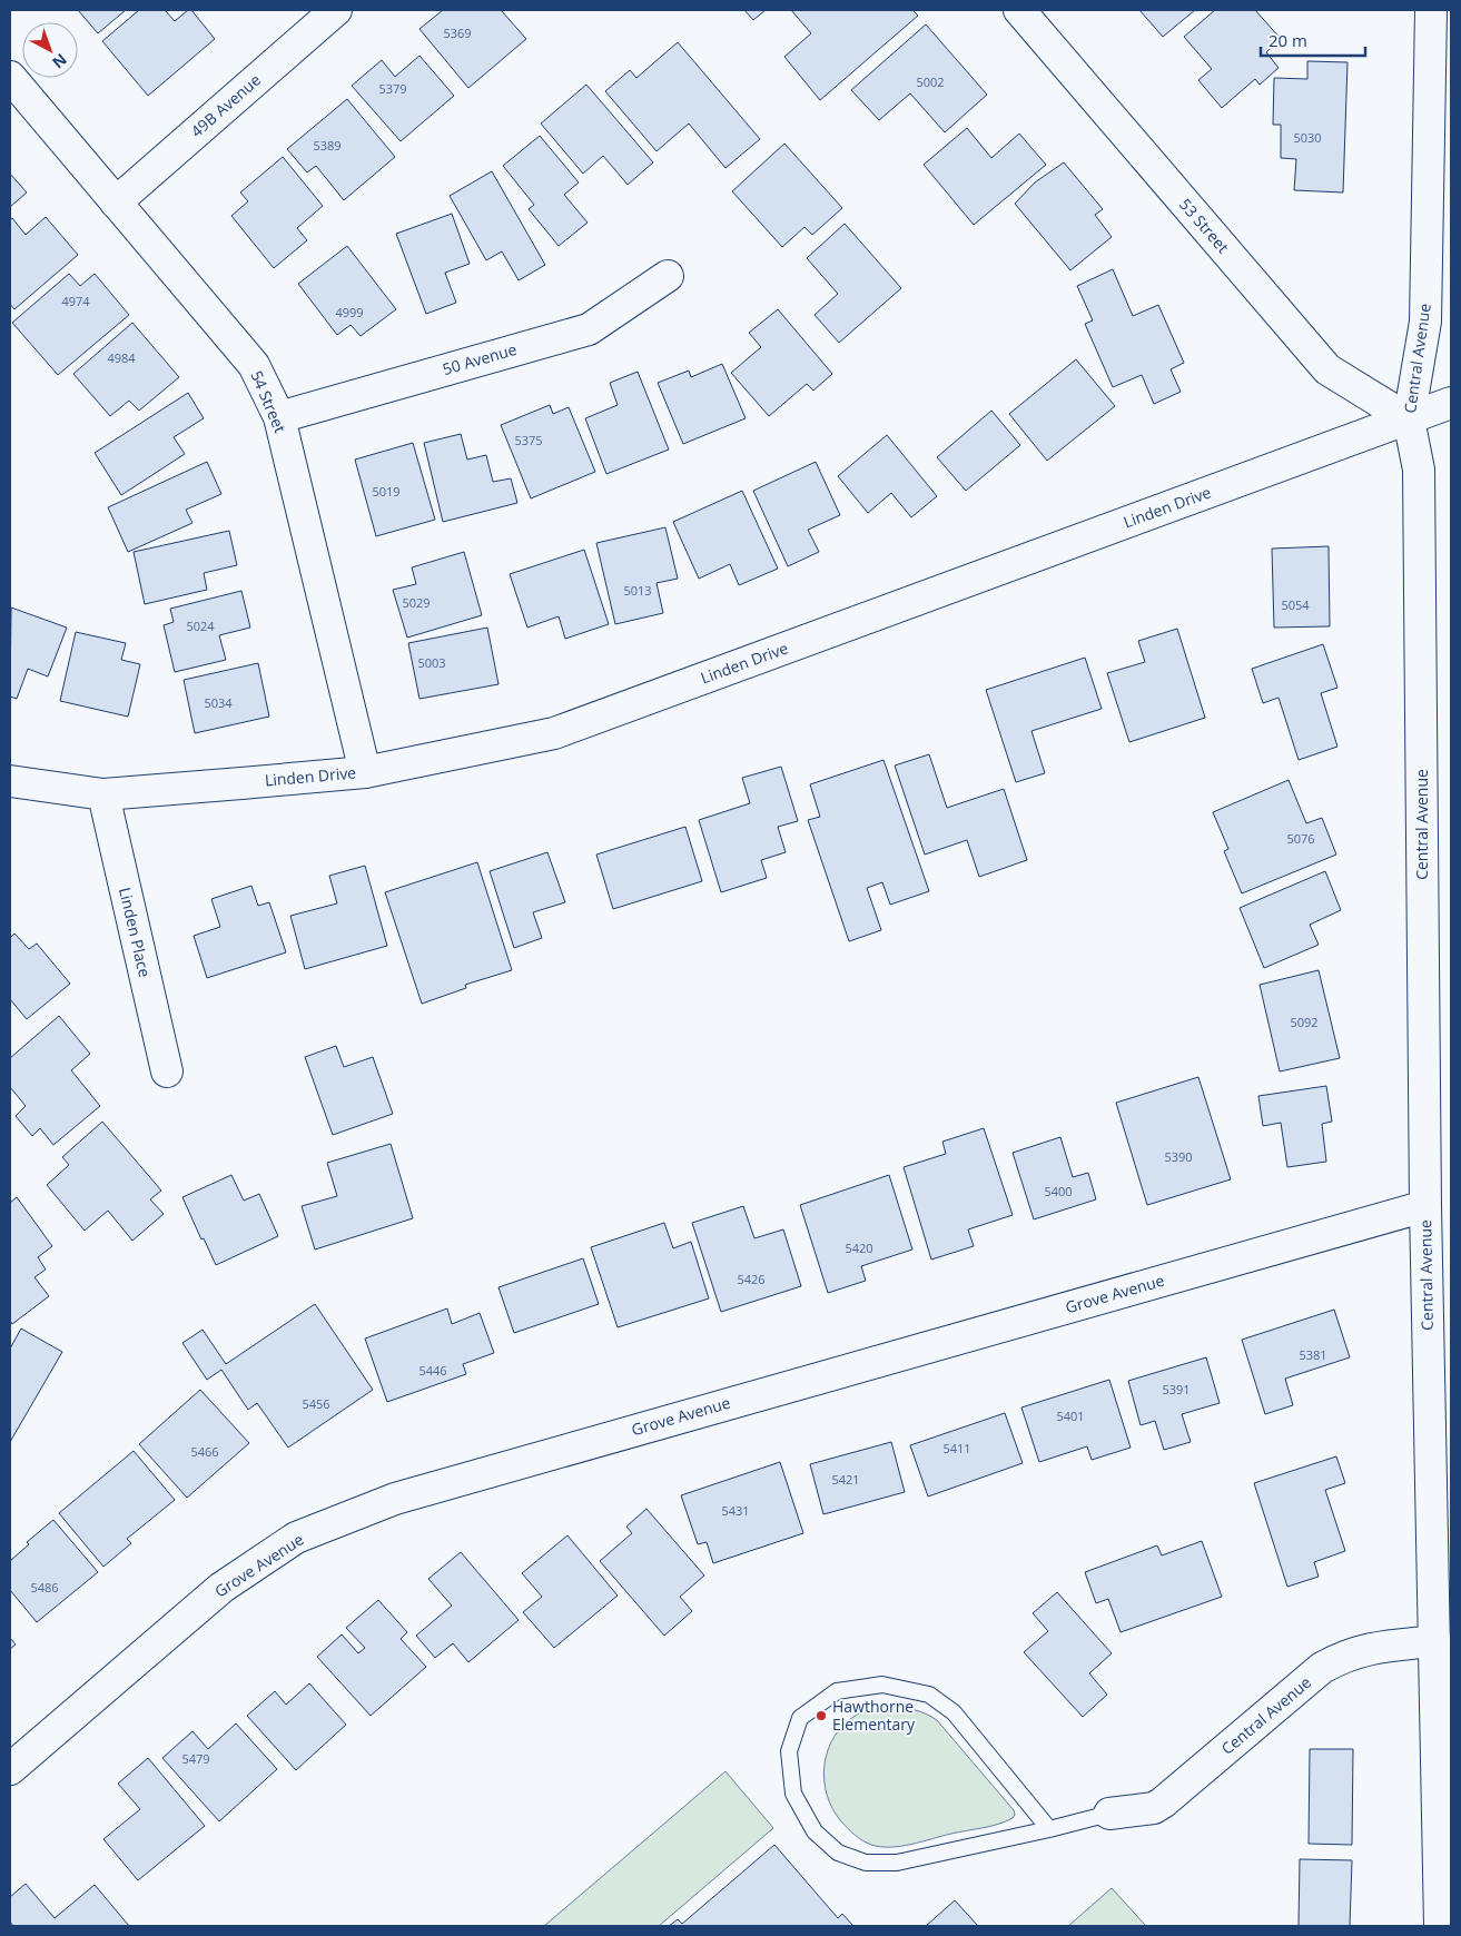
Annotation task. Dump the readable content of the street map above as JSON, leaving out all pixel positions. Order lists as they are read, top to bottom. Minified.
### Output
{"streets":{"street":["49B Avenue","53 Street","Central Avenue","50 Avenue","54 Street","Linden Drive","Linden Place","Grove Avenue"]},"crossings":[["49B Avenue","54 Street"],["53 Street","Central Avenue"],["53 Street","Linden Drive"],["Central Avenue","Linden Drive"],["Central Avenue","Grove Avenue"],["50 Avenue","54 Street"],["54 Street","Linden Drive"],["Linden Drive","Linden Place"]],"places":["Hawthorne Elementary"],"house_numbers":["5369","5002","5379","5030","5389","4974","4999","4984","5375","5019","5013","5029","5054","5024","5003","5034","5076","5092","5390","5400","5420","5426","5381","5446","5391","5456","5401","5411","5466","5421","5431","5486","5479"],"scale_bar":"20 m","north":"bottom right"}
